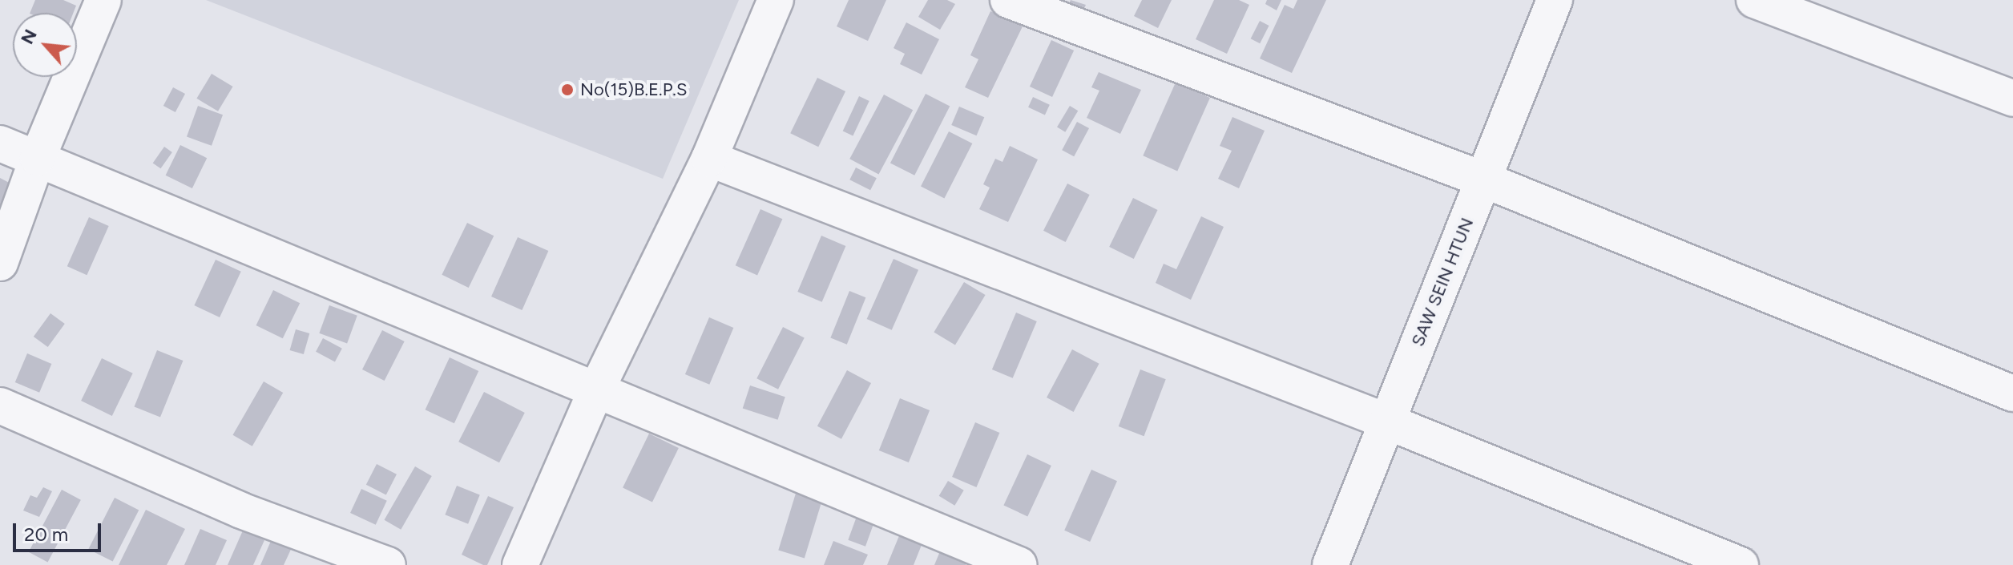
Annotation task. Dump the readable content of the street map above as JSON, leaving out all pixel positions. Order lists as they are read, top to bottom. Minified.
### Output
{"streets":{"street":["SAW SEIN HTUN"]},"places":["No(15)B.E.P.S"],"scale_bar":"20 m","north":"top left"}
